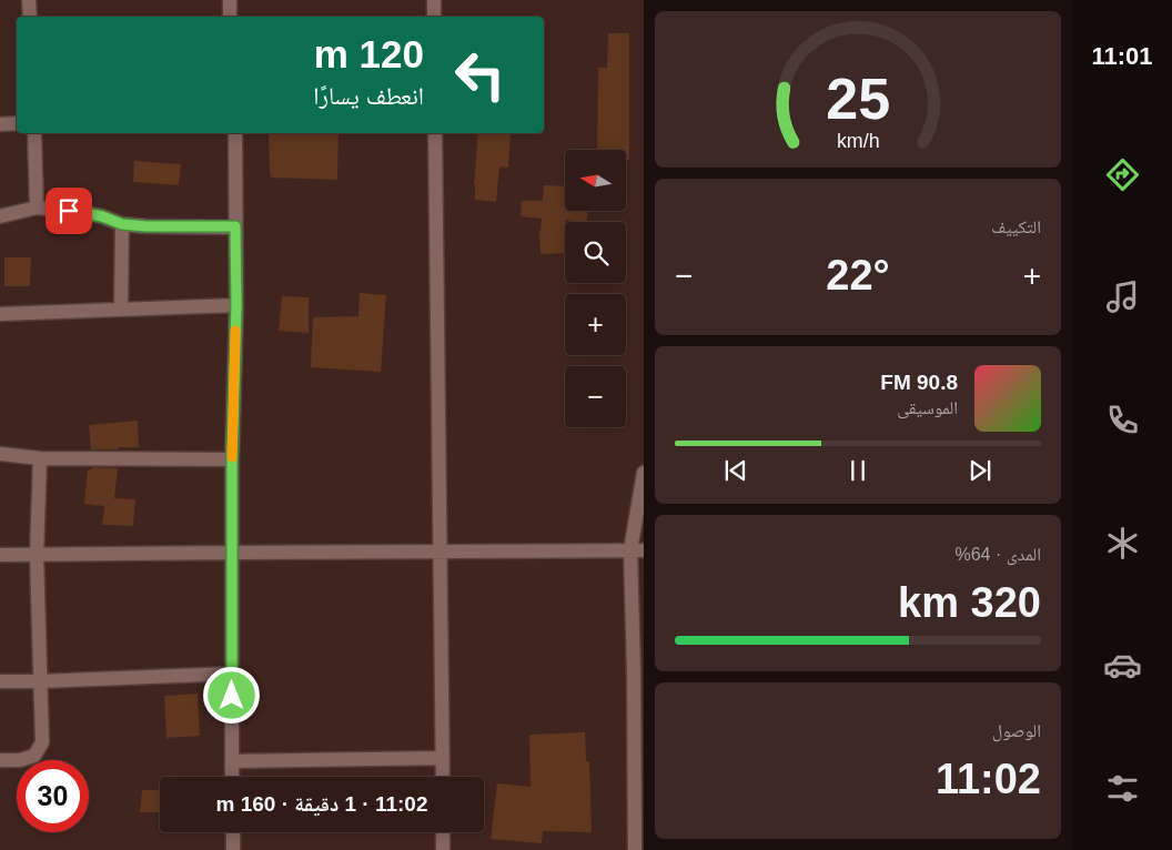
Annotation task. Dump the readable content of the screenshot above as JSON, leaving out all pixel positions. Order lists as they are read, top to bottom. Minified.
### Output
{"north":"left","page":{"tabs":"11:01","turn":["120 m","انعطف يسارًا"],"map_buttons":["+","−"],"tile":["التكييف",["المدى · 64%","320 km"],["الوصول","11:02"]],"heat":["−","22°","+"],"song":["90.8 FM","الموسيقى"],"limit":"30","trip":"11:02 · 1 دقيقة · 160 m","gauge":["25","km/h"]}}
